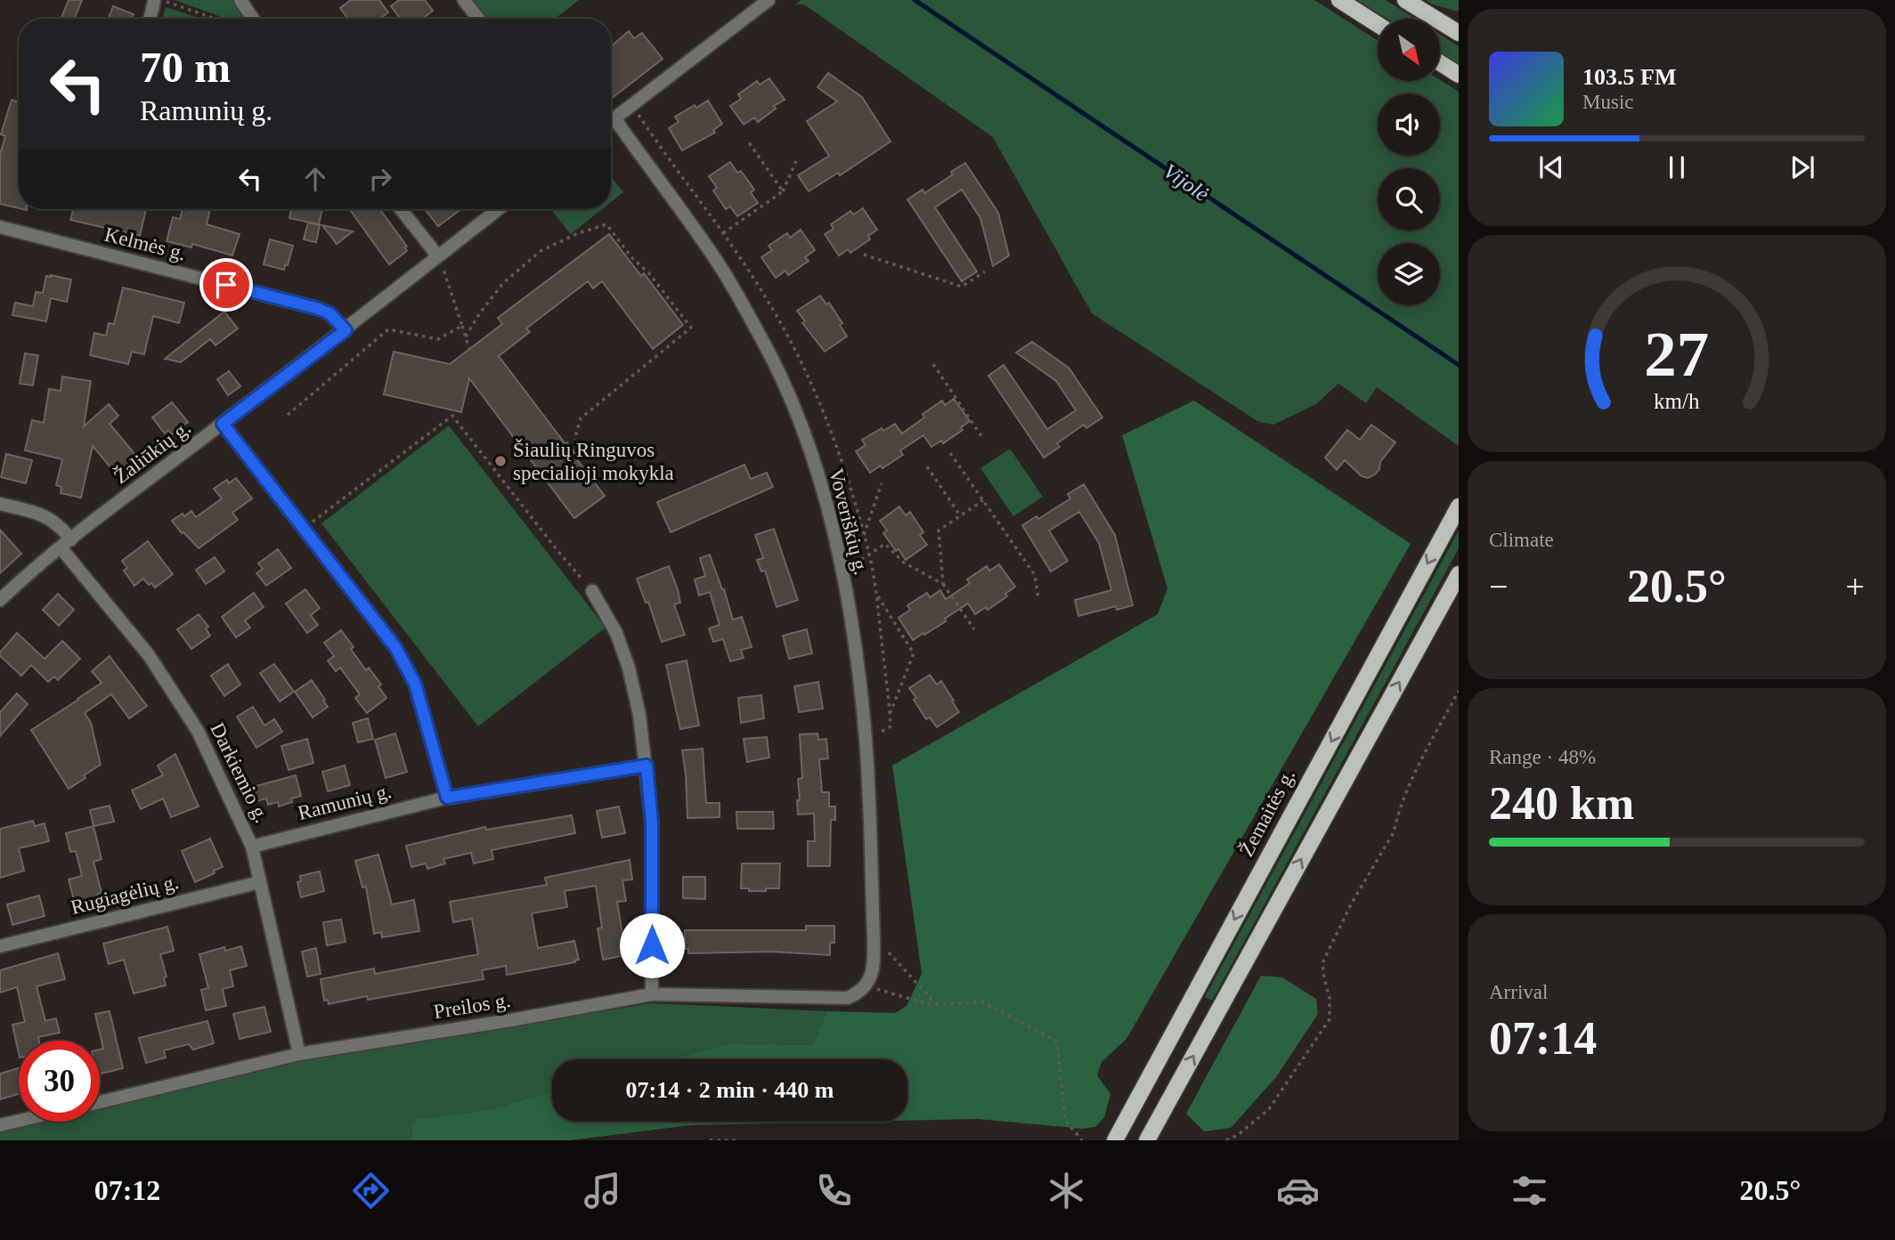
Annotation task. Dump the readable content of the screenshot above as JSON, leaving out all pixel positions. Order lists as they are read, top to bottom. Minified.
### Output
{"streets":{"main road":["Žemaitės g."],"street":["Kelmės g.","Žaliūkių g.","Voveriškių g.","Darkiemio g.","Ramunių g.","Rugiagėlių g.","Preilos g."]},"crossings":[["Kelmės g.","Žaliūkių g."],["Žaliūkių g.","Darkiemio g."],["Voveriškių g.","Preilos g."],["Darkiemio g.","Ramunių g."],["Darkiemio g.","Rugiagėlių g."],["Darkiemio g.","Preilos g."]],"water":["Vijolė"],"places":["Šiaulių Ringuvos specialioji mokykla"],"north":"bottom right","page":{"turn":["70 m","Ramunių g."],"song":["103.5 FM","Music"],"tile":["Climate",["Range · 48%","240 km"],["Arrival","07:14"]],"heat":["−","20.5°","+"],"limit":"30","trip":"07:14 · 2 min · 440 m","tabs":["07:12","20.5°"],"gauge":["27","km/h"]}}
